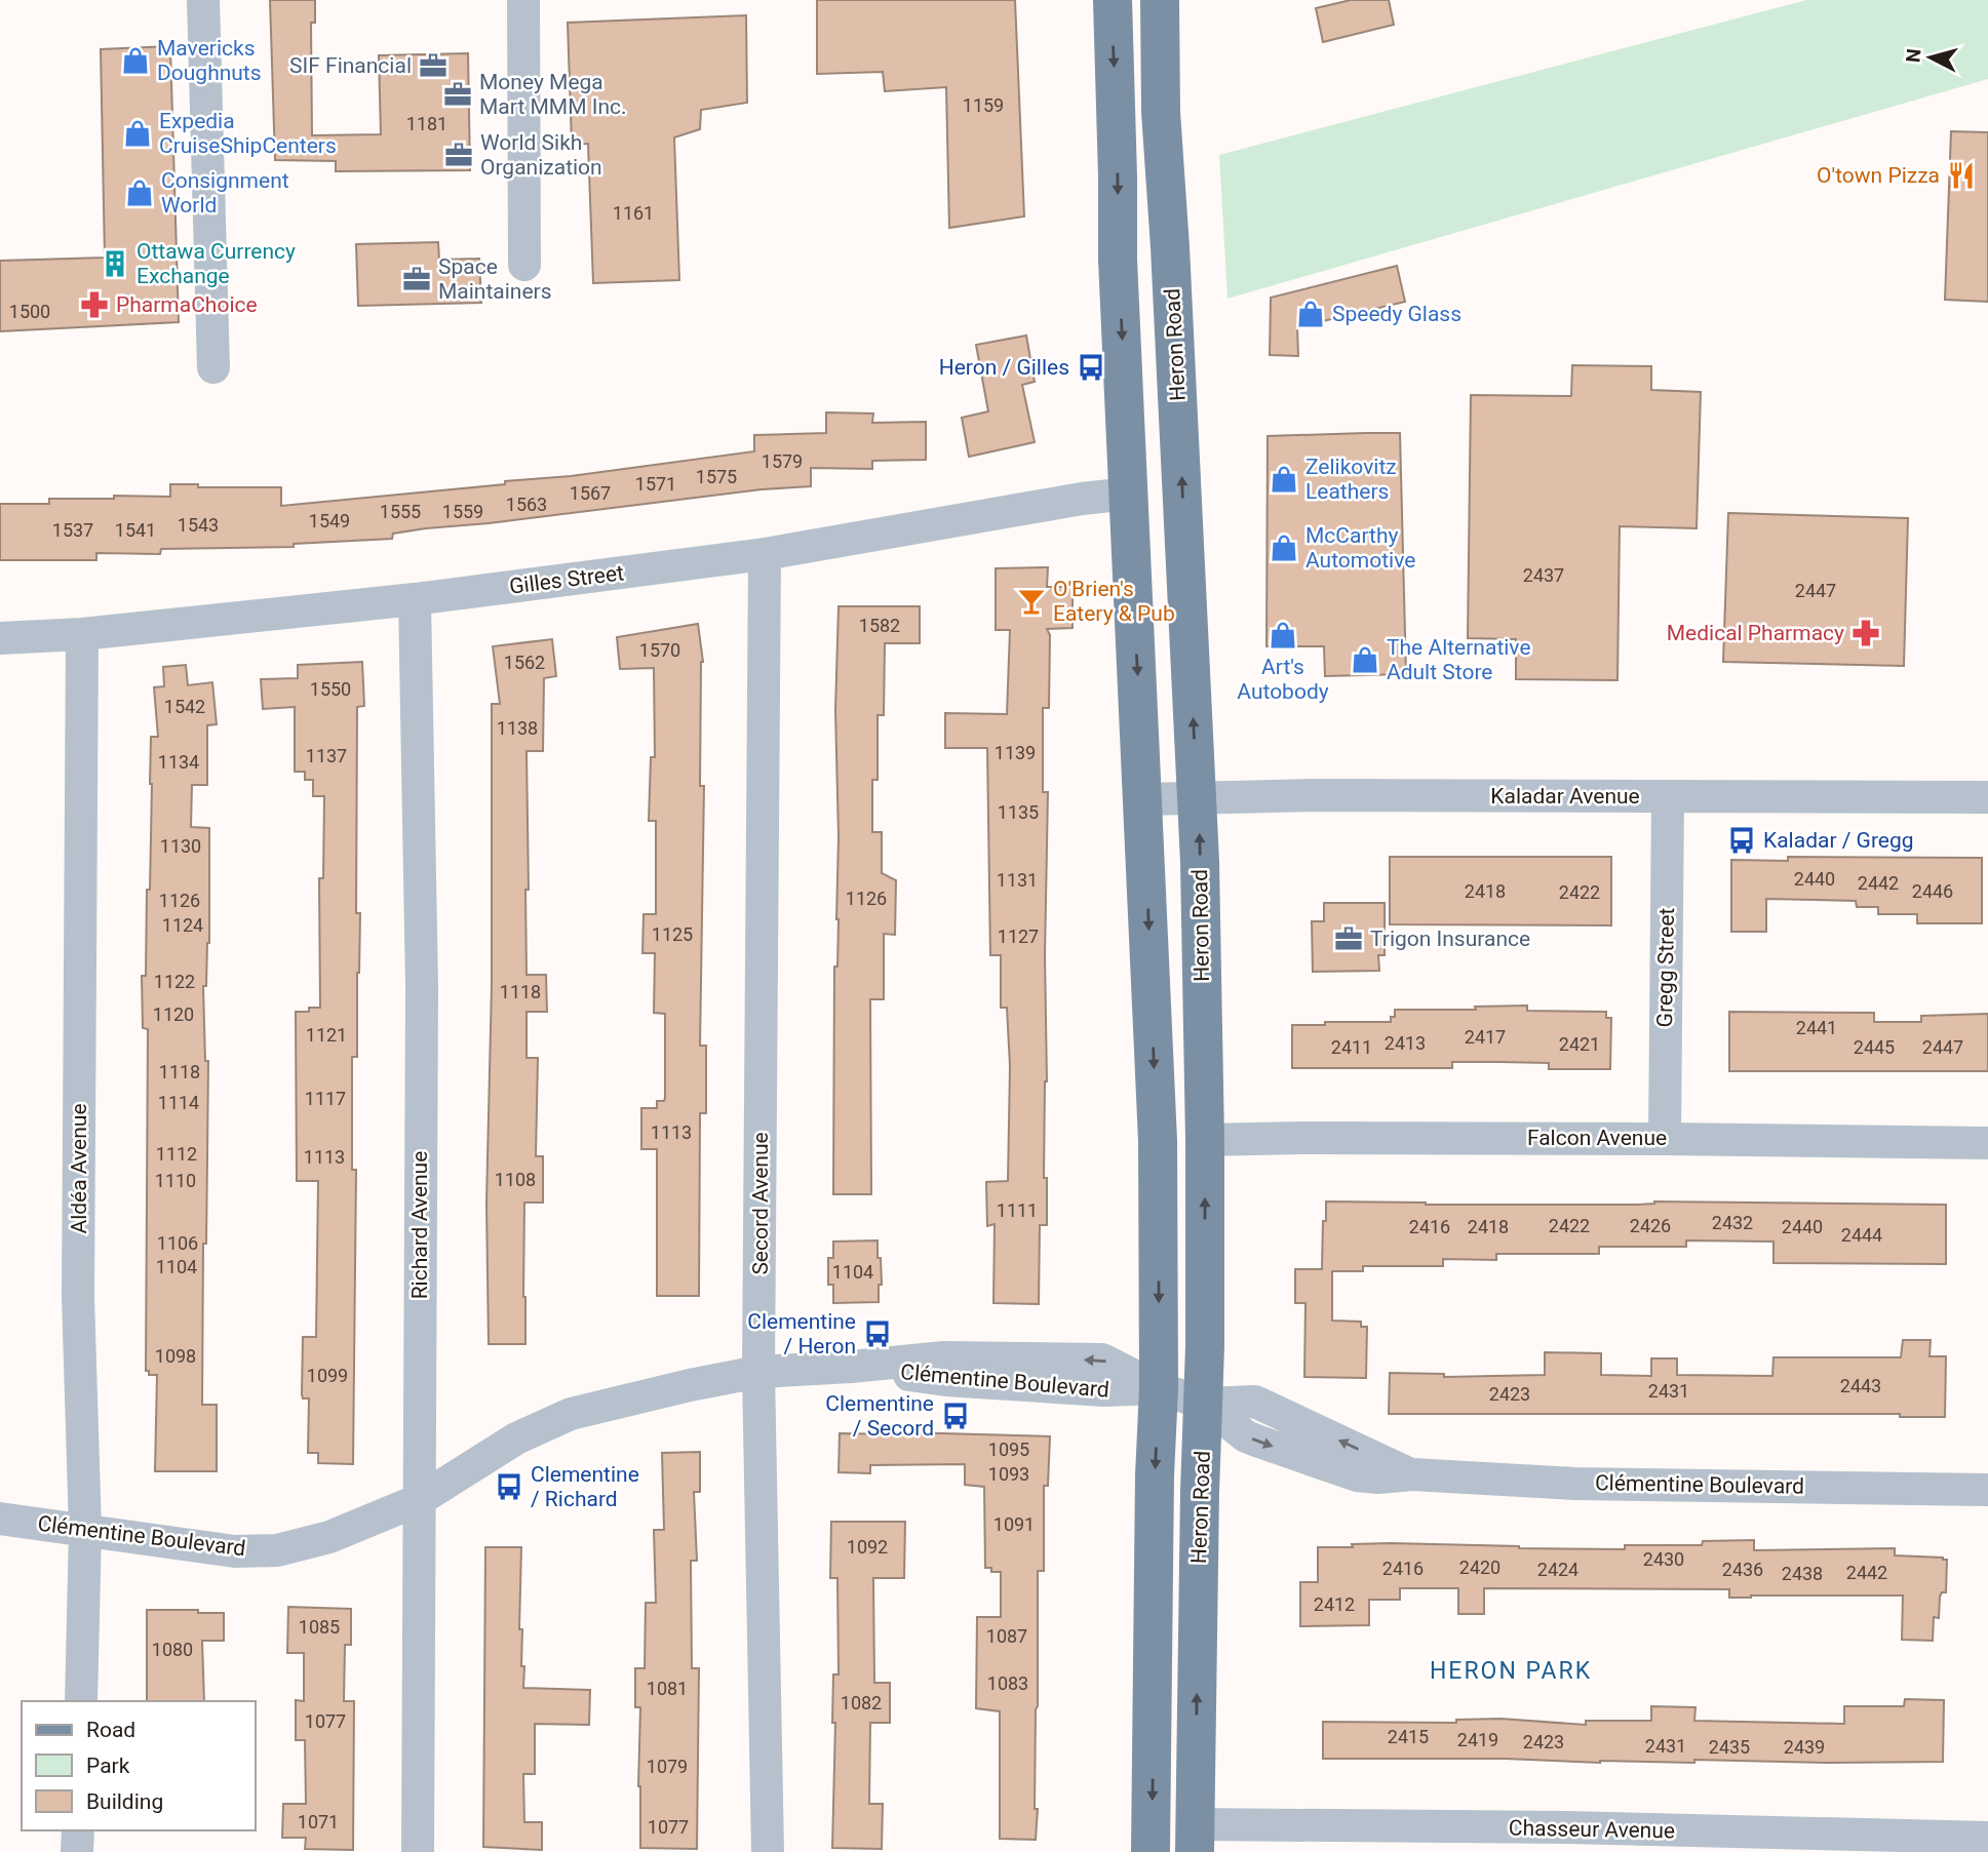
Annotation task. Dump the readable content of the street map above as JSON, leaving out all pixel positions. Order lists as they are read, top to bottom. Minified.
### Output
{"streets":{"main road":["Heron Road"],"street":["Gilles Street","Kaladar Avenue","Gregg Street","Falcon Avenue","Aldéa Avenue","Secord Avenue","Richard Avenue","Clémentine Boulevard","Chasseur Avenue"]},"crossings":[["Heron Road","Gilles Street"],["Heron Road","Kaladar Avenue"],["Heron Road","Falcon Avenue"],["Heron Road","Clémentine Boulevard"],["Heron Road","Chasseur Avenue"],["Gilles Street","Aldéa Avenue"],["Gilles Street","Secord Avenue"],["Gilles Street","Richard Avenue"],["Kaladar Avenue","Gregg Street"],["Gregg Street","Falcon Avenue"],["Aldéa Avenue","Clémentine Boulevard"],["Secord Avenue","Clémentine Boulevard"],["Richard Avenue","Clémentine Boulevard"]],"districts":["HERON PARK"],"places":{"shop":["Mavericks Doughnuts","Expedia CruiseShipCenters","Consignment World","Speedy Glass","Zelikovitz Leathers","McCarthy Automotive","Art's Autobody","The Alternative Adult Store"],"office":["SIF Financial","Money Mega Mart MMM Inc.","World Sikh Organization","Space Maintainers","Trigon Insurance"],"restaurant":["O'town Pizza"],"building":["Ottawa Currency Exchange"],"pharmacy":["PharmaChoice","Medical Pharmacy"],"bus stop":["Heron / Gilles","Kaladar / Gregg","Clementine / Heron","Clementine / Secord","Clementine / Richard"],"bar":["O'Brien's Eatery & Pub"]},"house_numbers":["1159","1181","1161","1500","1579","1575","1571","1567","1563","1555","1559","1549","1543","1537","1541","2437","2447","1582","1570","1562","1550","1542","1138","1139","1137","1134","1135","1130","2440","1131","2442","2418","2446","2422","1126","1126","1124","1125","1127","1122","1118","1120","2441","1121","2417","2413","2421","2411","2445","2447","1118","1117","1114","1113","1112","1113","1108","1110","1111","2432","2422","2426","2416","2418","2440","2444","1106","1104","1104","1098","1099","2443","2431","2423","1095","1093","1091","1092","2430","2420","2416","2424","2436","2442","2438","2412","1085","1087","1080","1083","1081","1082","1077","2415","2419","2423","2431","2435","2439","1079","1071","1077"],"legend":["Road","Park","Building"],"north":"left"}
